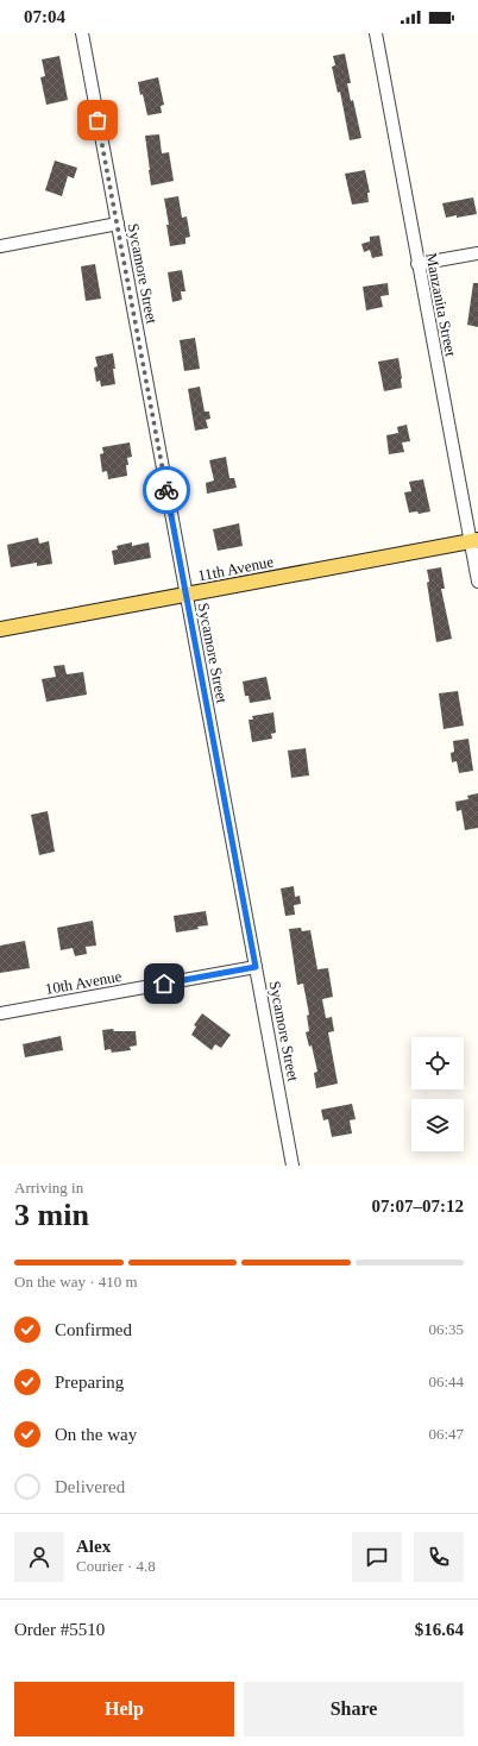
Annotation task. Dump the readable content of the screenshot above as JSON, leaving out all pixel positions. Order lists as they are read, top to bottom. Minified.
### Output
{"streets":{"main road":["11th Avenue"],"street":["Sycamore Street","Manzanita Street","10th Avenue"]},"crossings":[["Sycamore Street","11th Avenue"],["Sycamore Street","10th Avenue"],["Manzanita Street","11th Avenue"]],"page":{"status":"07:04","heading":["3 min","Arriving in","07:07–07:12"],"panel":["Alex","Courier · 4.8","Order #5510","$16.64"],"bar":"On the way · 410 m","list":[["Confirmed","06:35"],["Preparing","06:44"],["On the way","06:47"],"Delivered"],"buttons":["Help","Share"]}}
